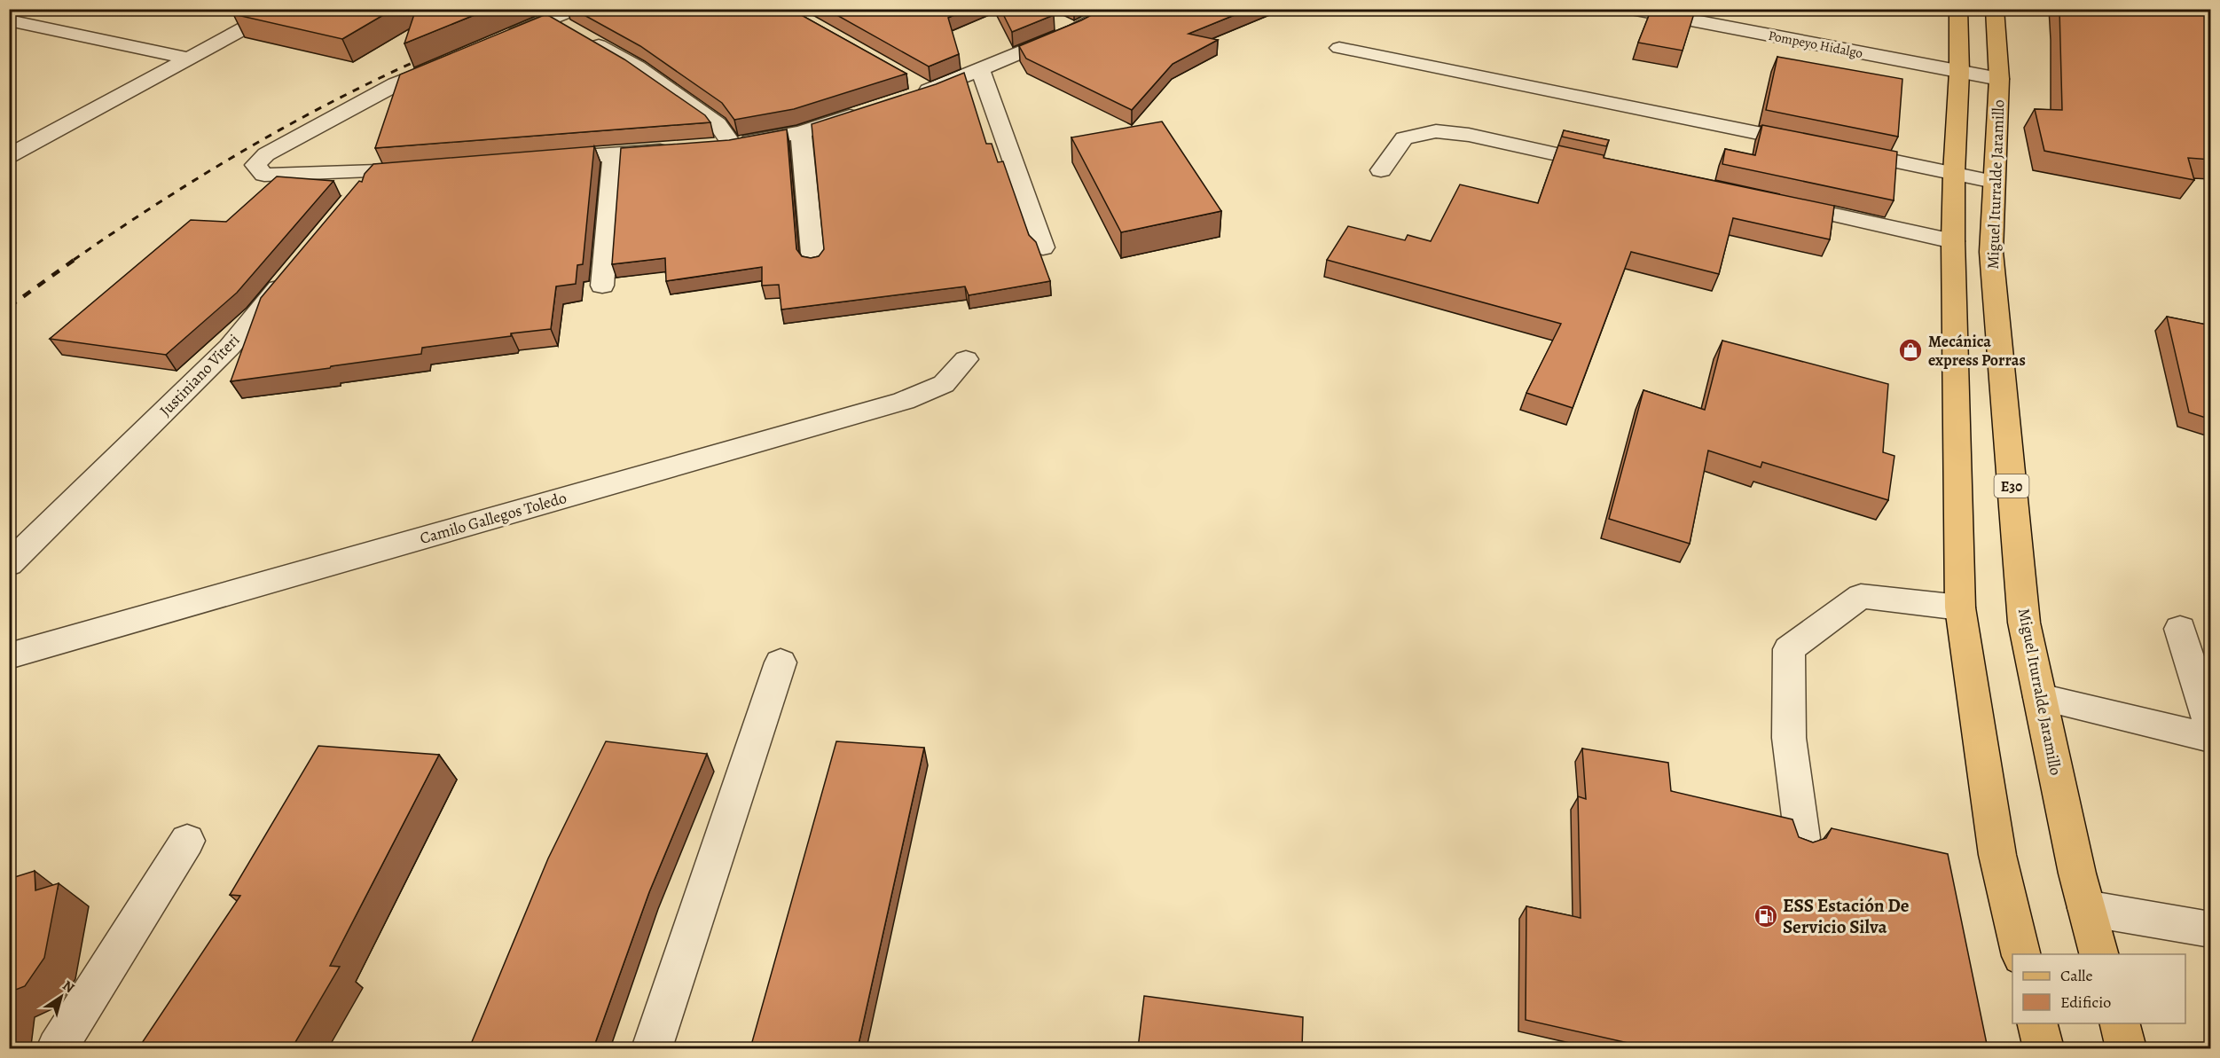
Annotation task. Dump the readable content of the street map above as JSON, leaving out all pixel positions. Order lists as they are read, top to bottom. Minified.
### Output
{"streets":{"main road":["Miguel Iturralde Jaramillo","E30"],"street":["Pompeyo Hidalgo","Justiniano Viteri","Camilo Gallegos Toledo"]},"crossings":[["Pompeyo Hidalgo","Miguel Iturralde Jaramillo"]],"places":{"shop":["Mecánica express Porras"],"fuel station":["ESS Estación De Servicio Silva"]},"legend":["Calle","Edificio"],"north":"top right"}
